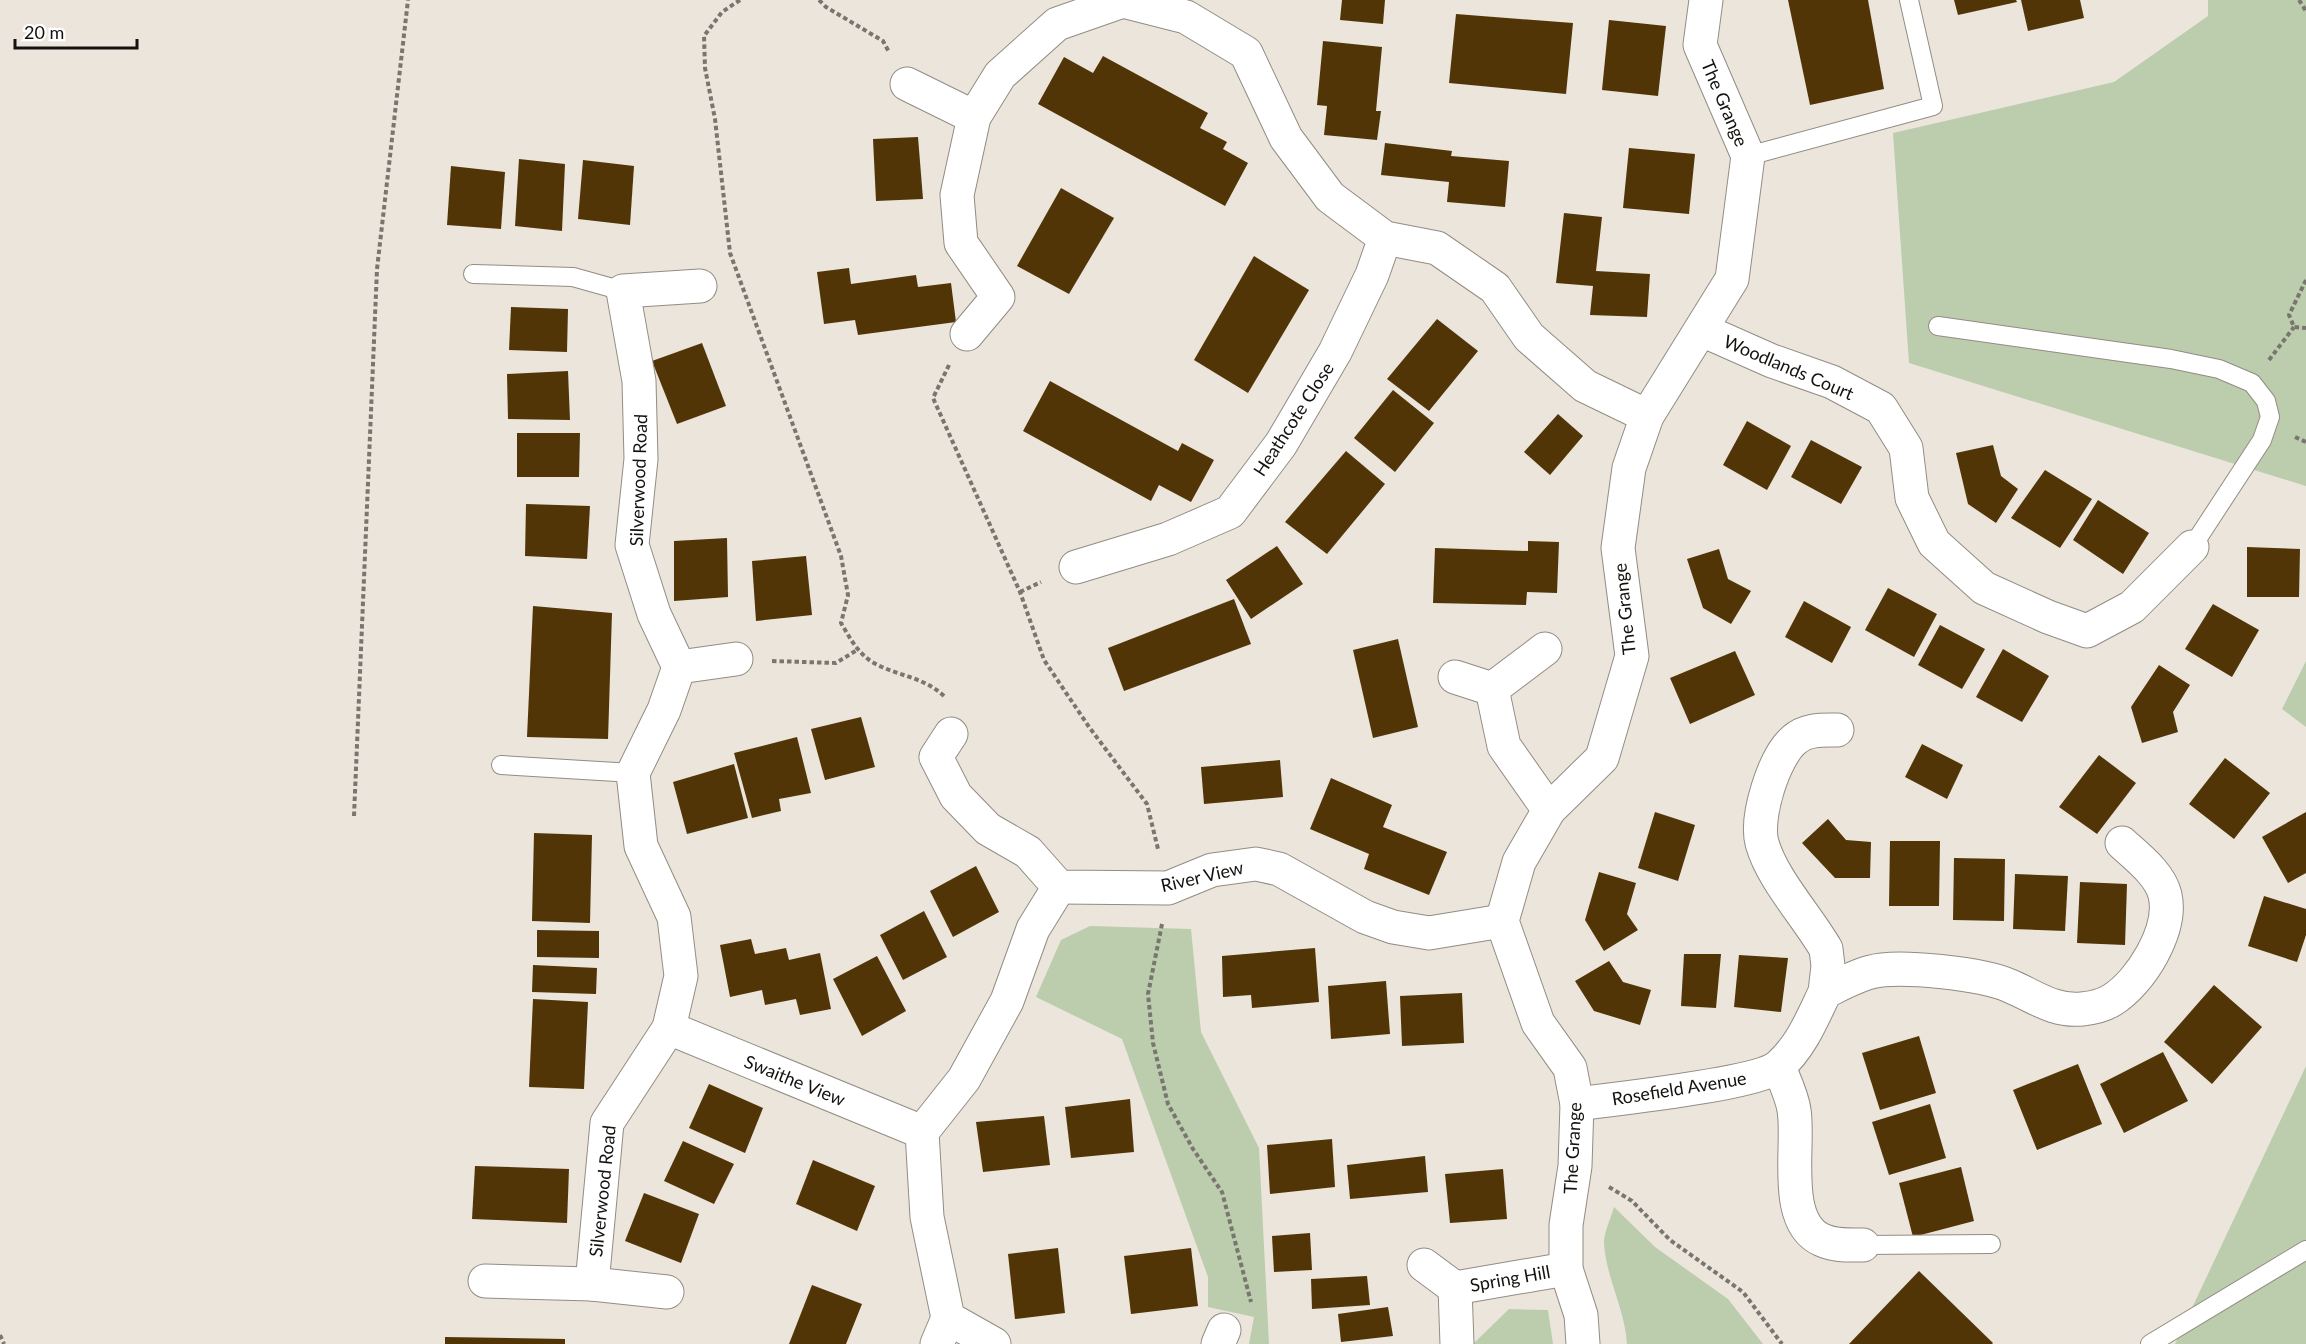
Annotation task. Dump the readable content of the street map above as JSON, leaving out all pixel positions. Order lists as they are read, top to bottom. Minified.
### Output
{"streets":{"street":["The Grange","Woodlands Court","Heathcote Close","Silverwood Road","River View","Swaithe View","Rosefield Avenue","Spring Hill"]},"crossings":[["The Grange","Woodlands Court"],["The Grange","River View"],["The Grange","Rosefield Avenue"],["The Grange","Spring Hill"],["Silverwood Road","Swaithe View"]],"scale_bar":"20 m"}
